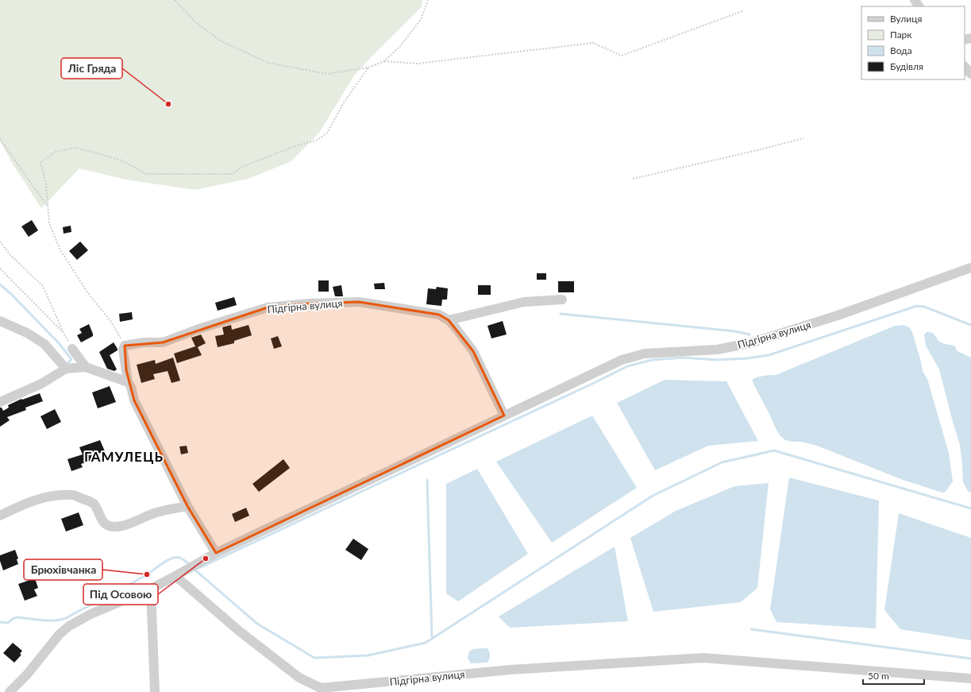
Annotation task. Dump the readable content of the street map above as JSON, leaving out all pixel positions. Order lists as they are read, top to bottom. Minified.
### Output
{"streets":{"street":["Підгірна вулиця"]},"districts":["ГАМУЛЕЦЬ"],"places":["Ліс Гряда","Під Осовою","Брюхівчанка"],"legend":["Вулиця","Парк","Вода","Будівля"],"scale_bar":"50 m"}
